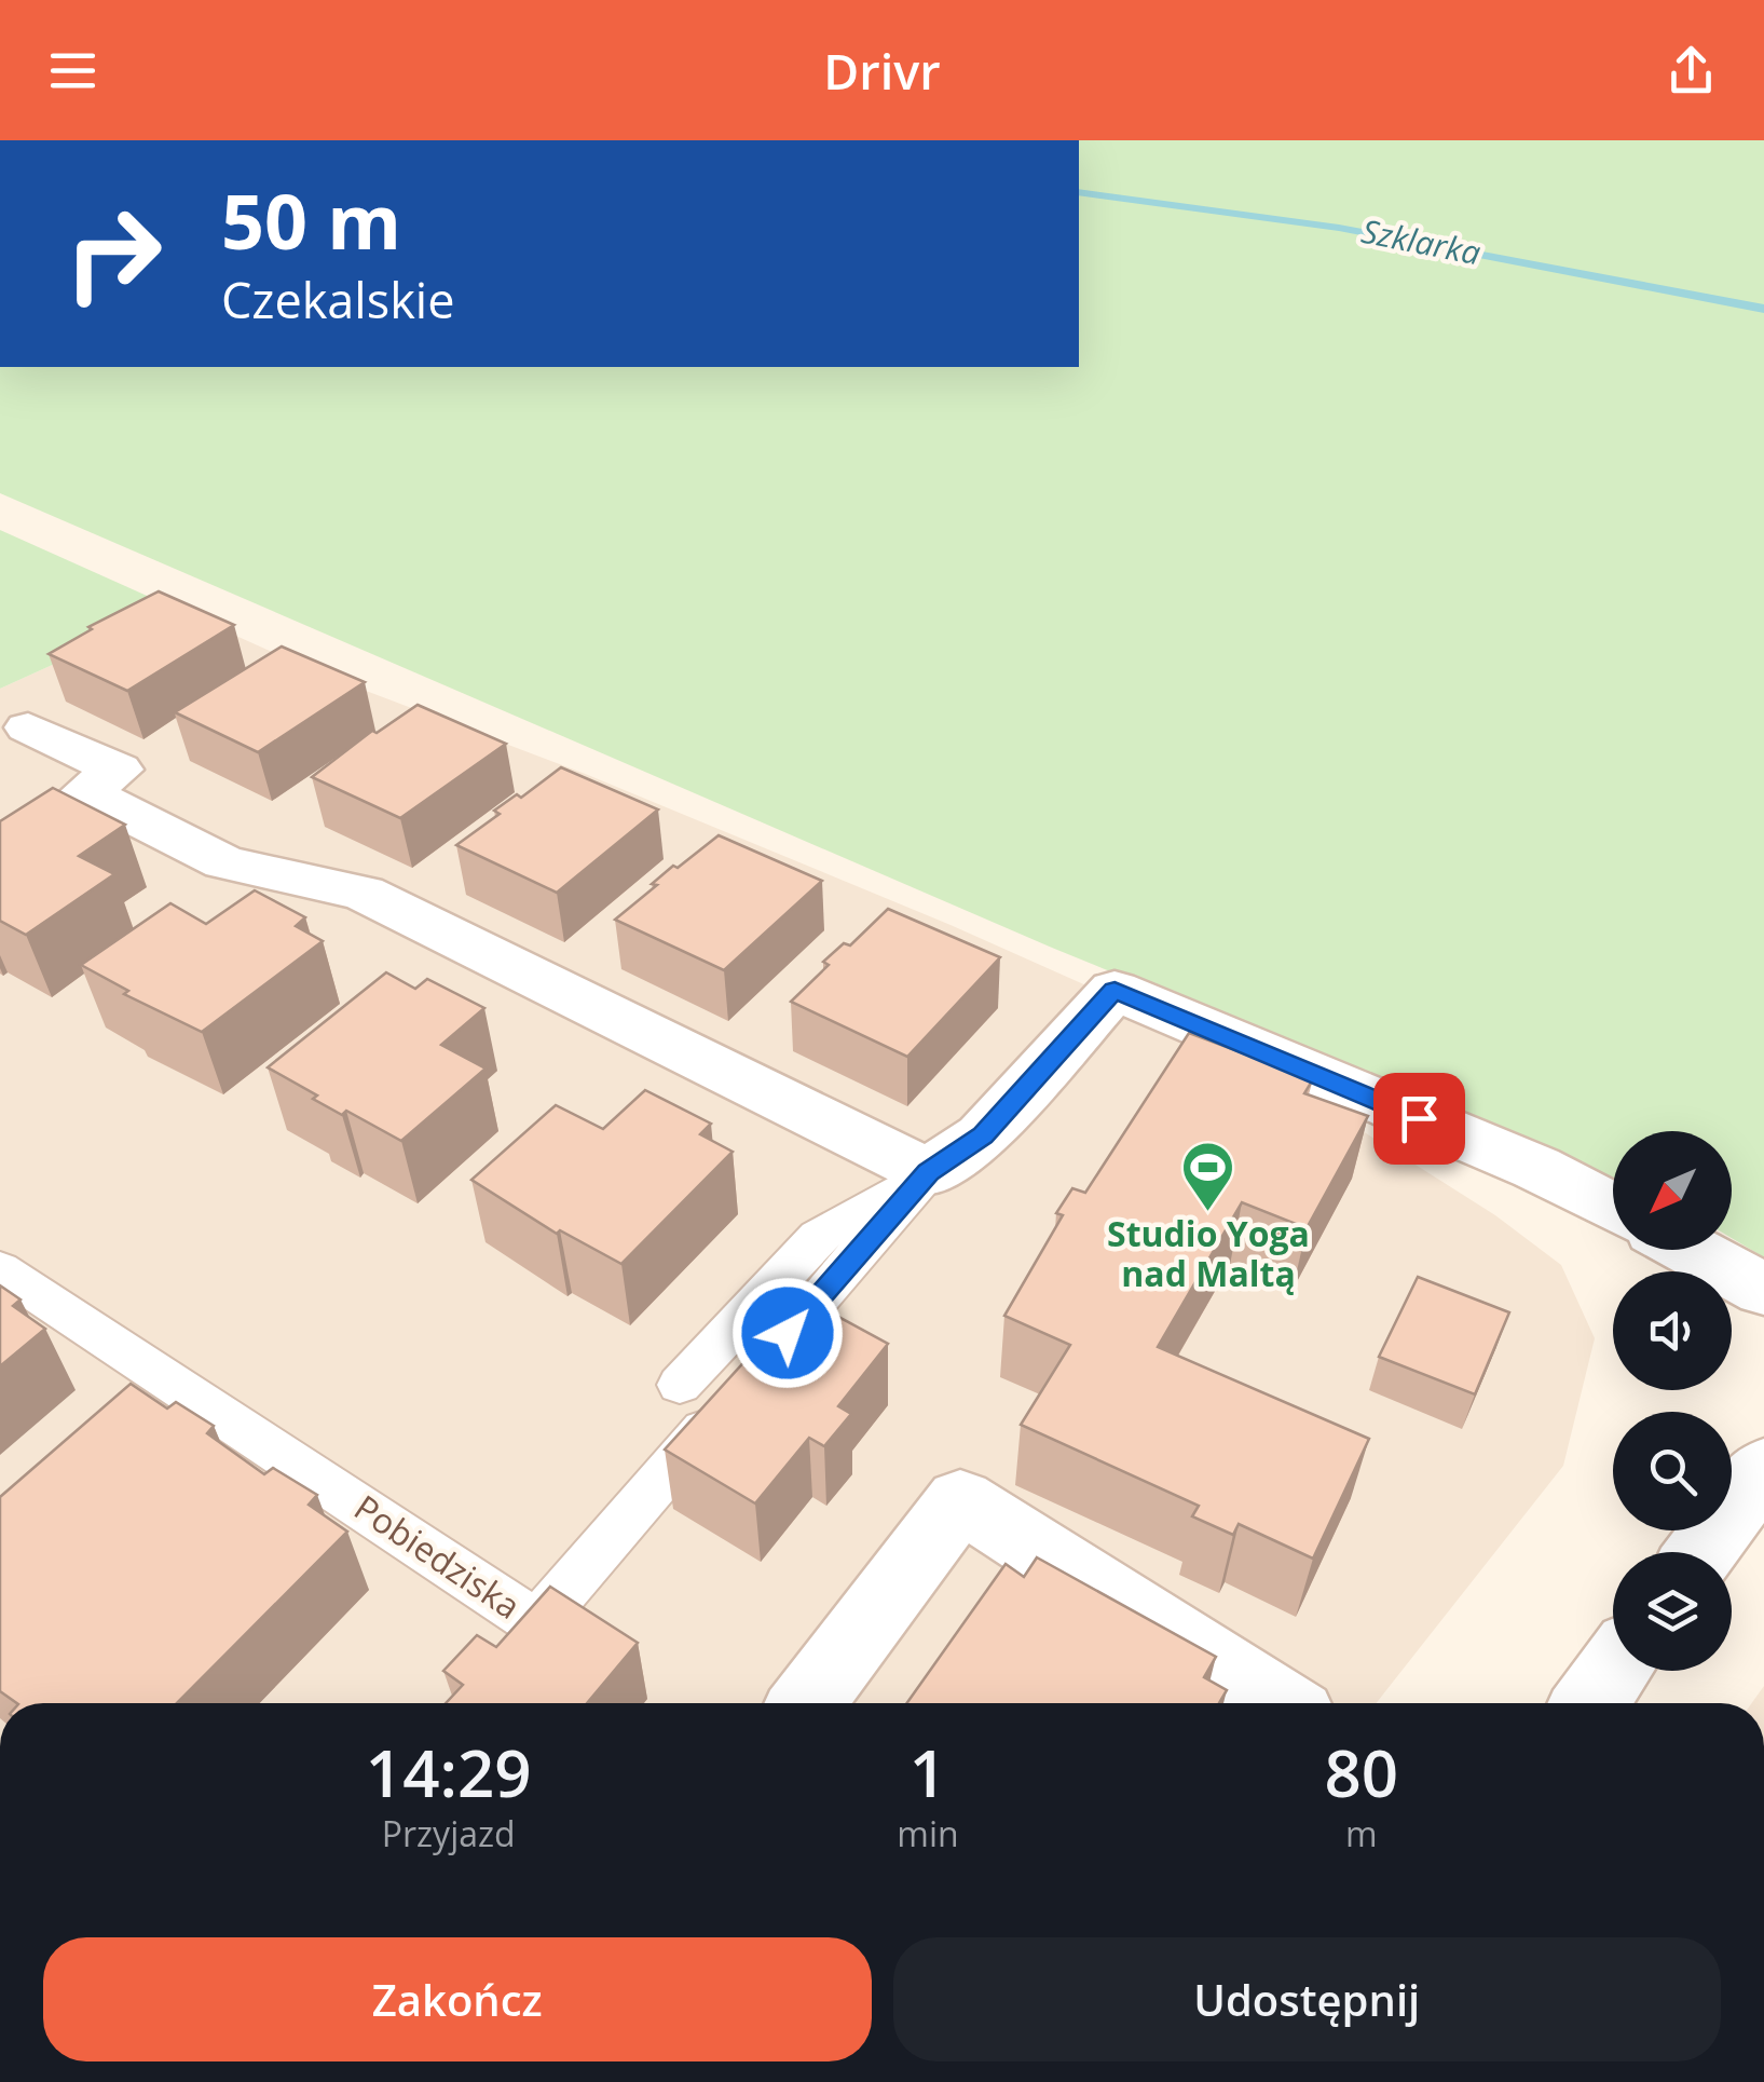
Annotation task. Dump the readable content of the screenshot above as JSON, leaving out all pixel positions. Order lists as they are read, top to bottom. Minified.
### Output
{"streets":{"street":["Pobiedziska"]},"water":["Szklarka"],"places":{"sports":["Studio Yoga nad Maltą"]},"north":"bottom left","page":{"header":"Drivr","turn":["50 m","Czekalskie"],"eta":["14:29","Przyjazd","1","min","80","m"],"buttons":["Zakończ","Udostępnij"]}}
